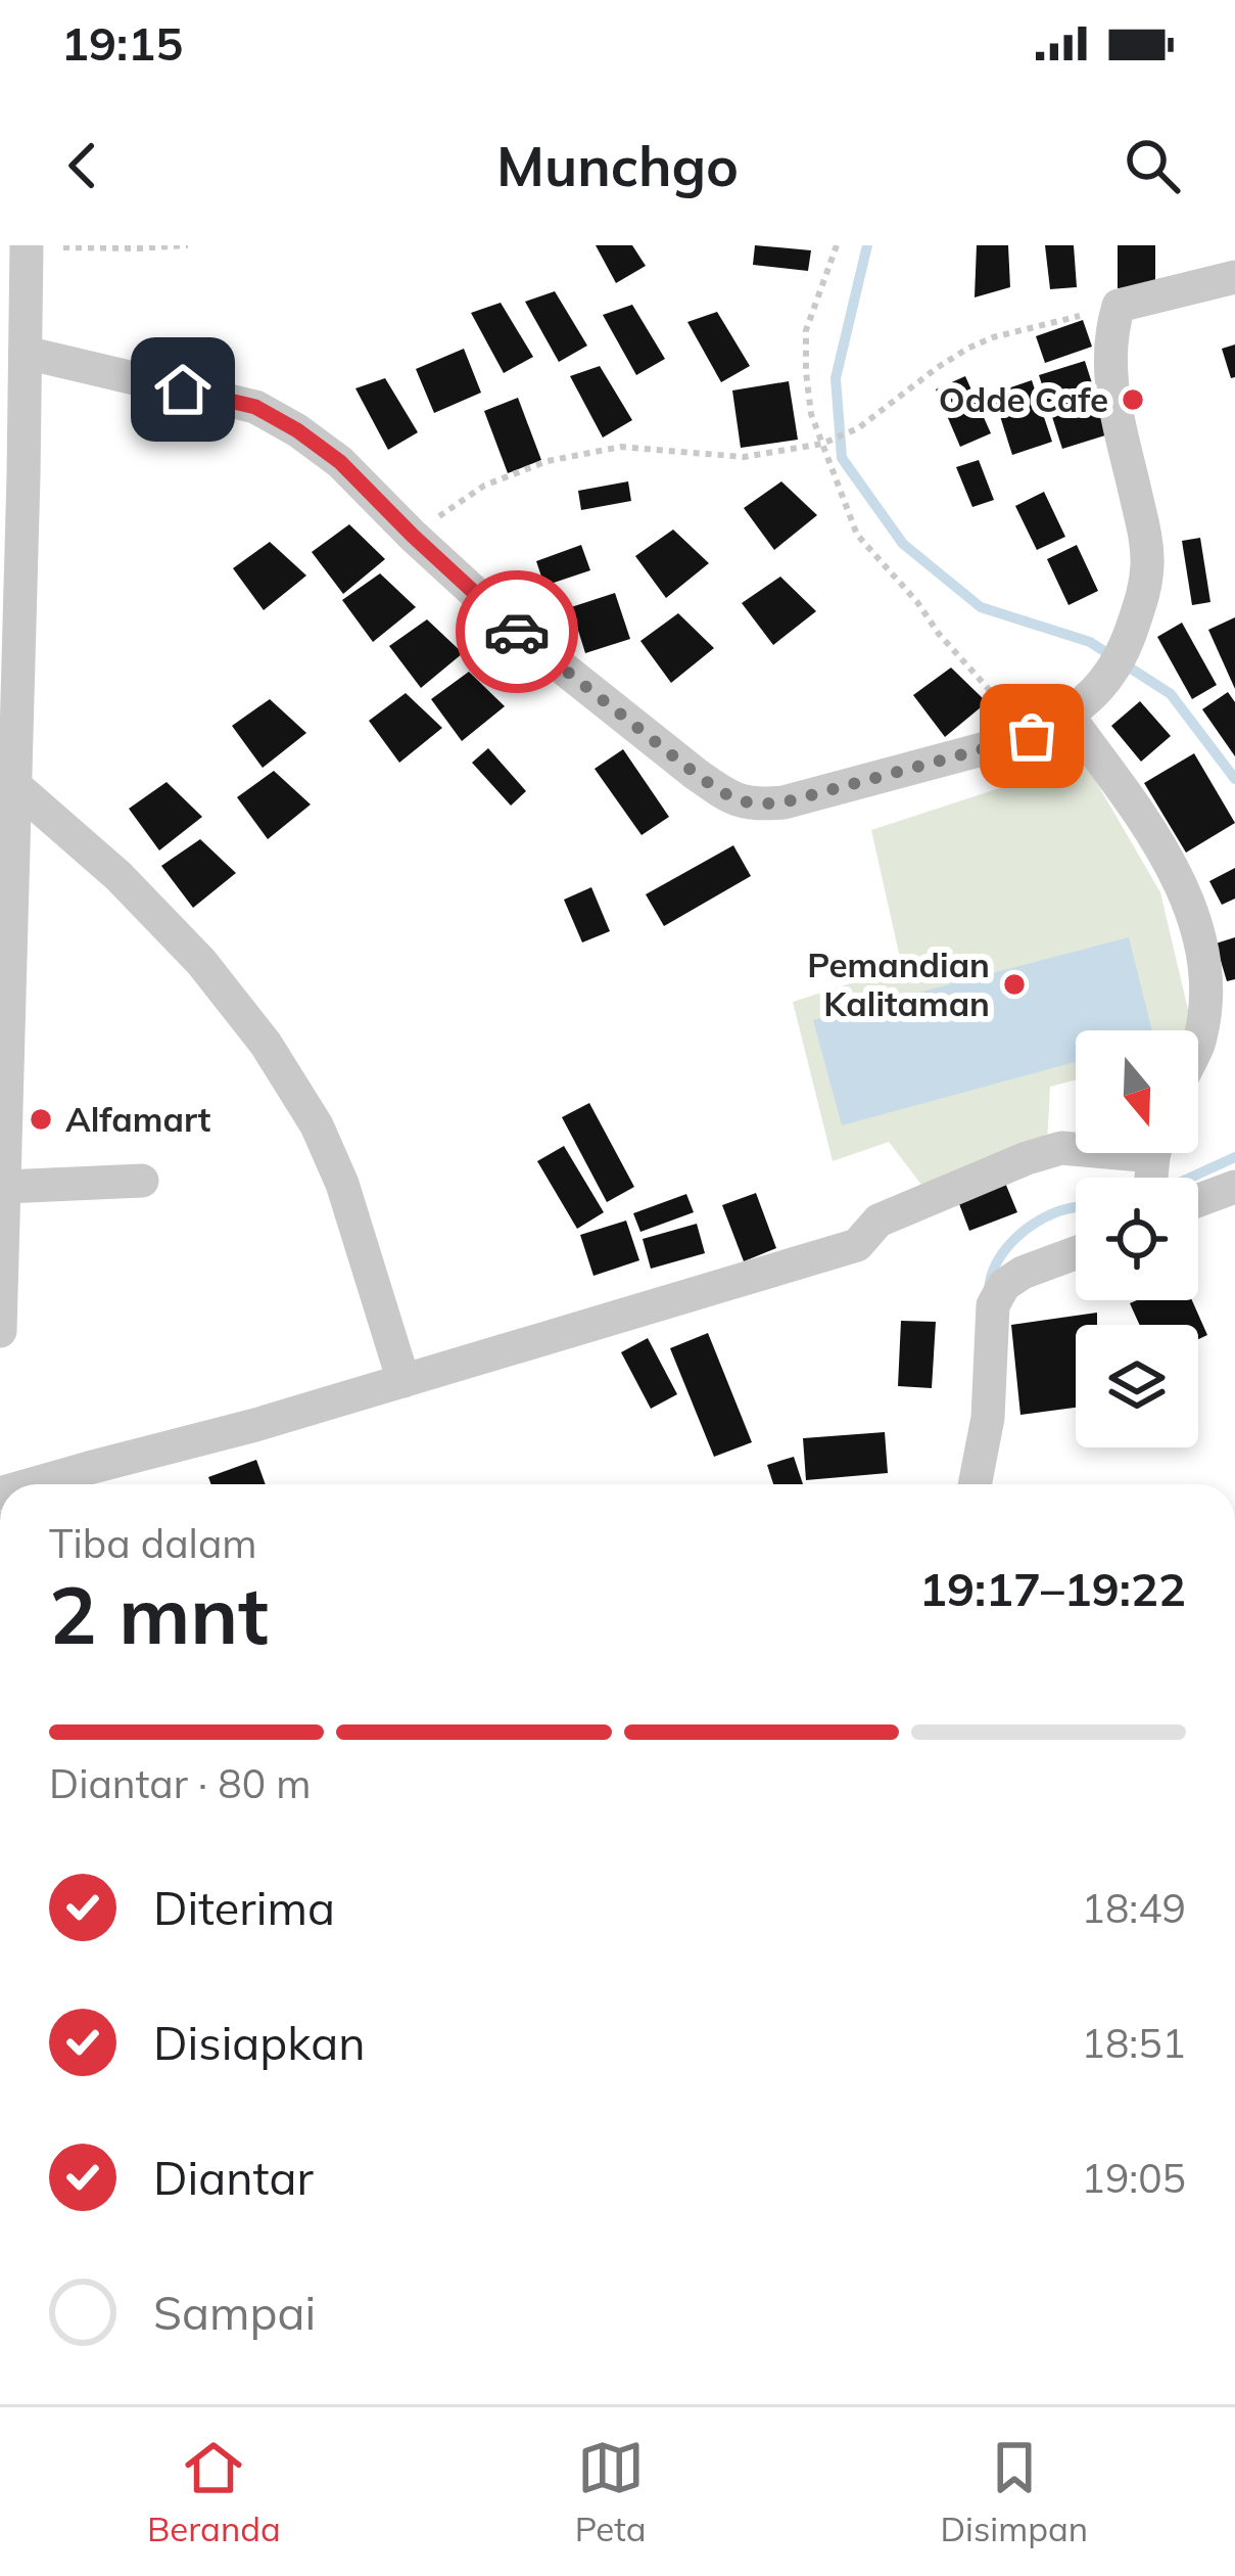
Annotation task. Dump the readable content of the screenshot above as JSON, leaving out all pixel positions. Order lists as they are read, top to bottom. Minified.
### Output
{"places":["Odde Cafe","Pemandian Kalitaman","Alfamart"],"north":"bottom","page":{"status":"19:15","header":"Munchgo","heading":["2 mnt","Tiba dalam","19:17–19:22"],"bar":"Diantar · 80 m","list":[["Diterima","18:49"],["Disiapkan","18:51"],["Diantar","19:05"],"Sampai"],"tabs":["Beranda","Peta","Disimpan"]}}
